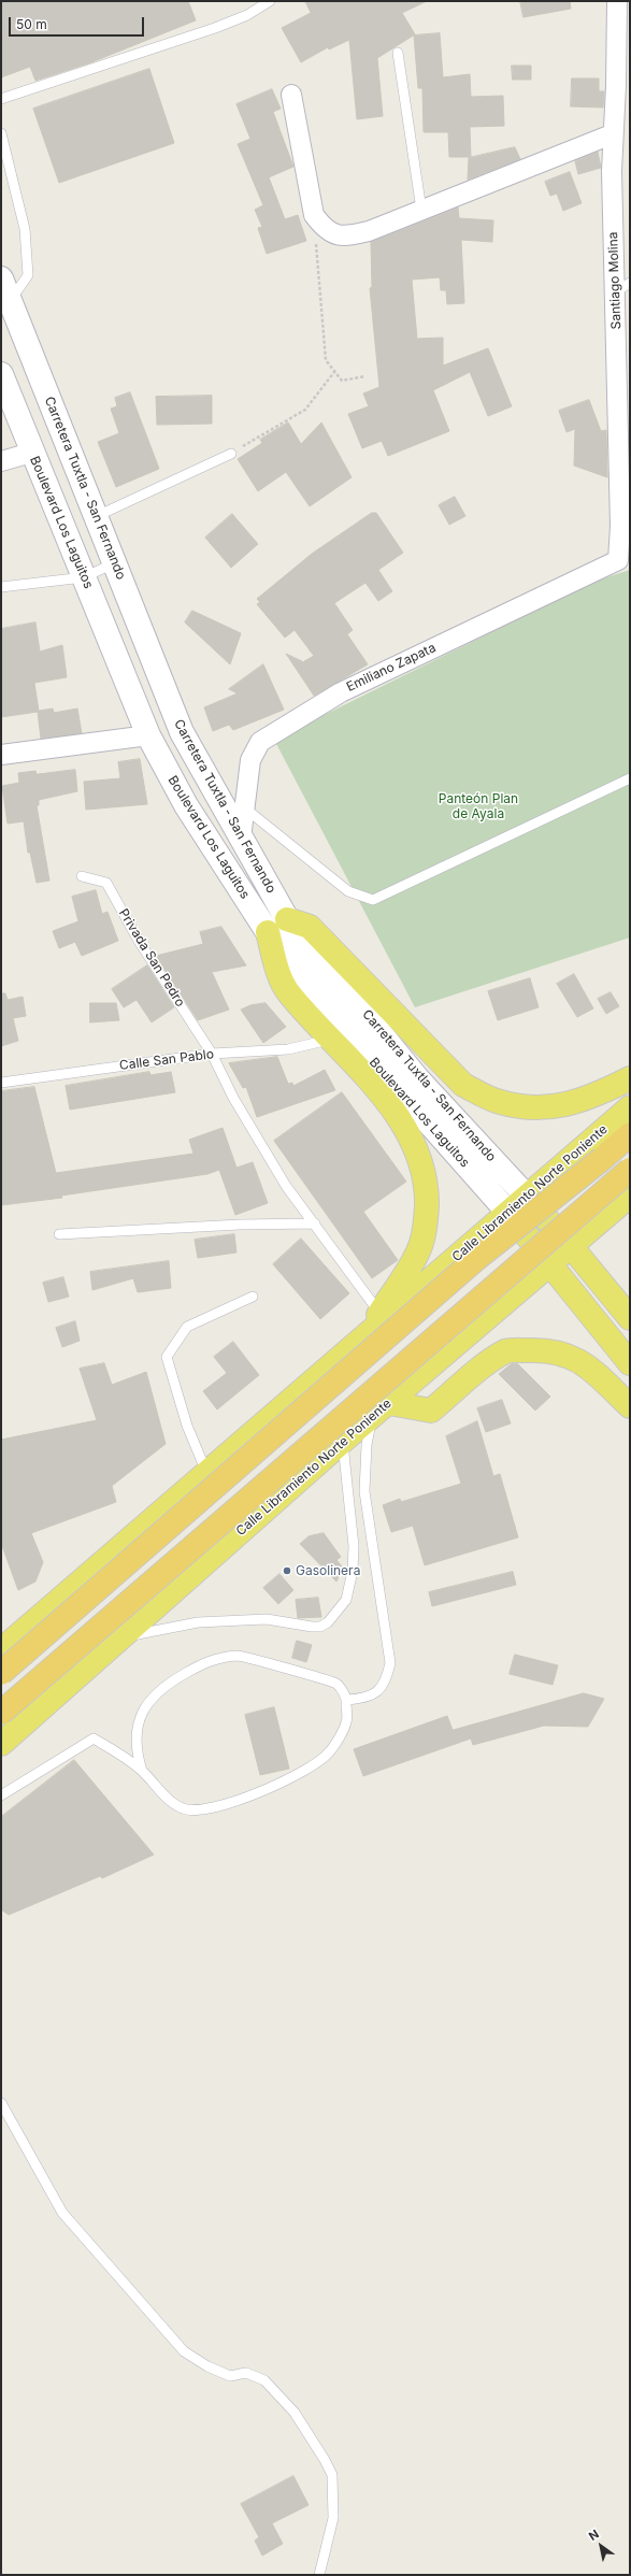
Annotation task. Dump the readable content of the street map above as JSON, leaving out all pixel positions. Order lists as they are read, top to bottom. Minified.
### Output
{"streets":{"highway":["Calle Libramiento Norte Poniente"],"main road":["Carretera Tuxtla - San Fernando","Boulevard Los Laguitos"],"street":["Santiago Molina","Emiliano Zapata"],"lane":["Privada San Pedro","Calle San Pablo"]},"crossings":[["Santiago Molina","Emiliano Zapata"],["Carretera Tuxtla - San Fernando","Emiliano Zapata"],["Carretera Tuxtla - San Fernando","Calle Libramiento Norte Poniente"],["Boulevard Los Laguitos","Calle Libramiento Norte Poniente"],["Privada San Pedro","Calle San Pablo"]],"parks":["Panteón Plan de Ayala"],"places":["Gasolinera"],"scale_bar":"50 m","north":"top left"}
